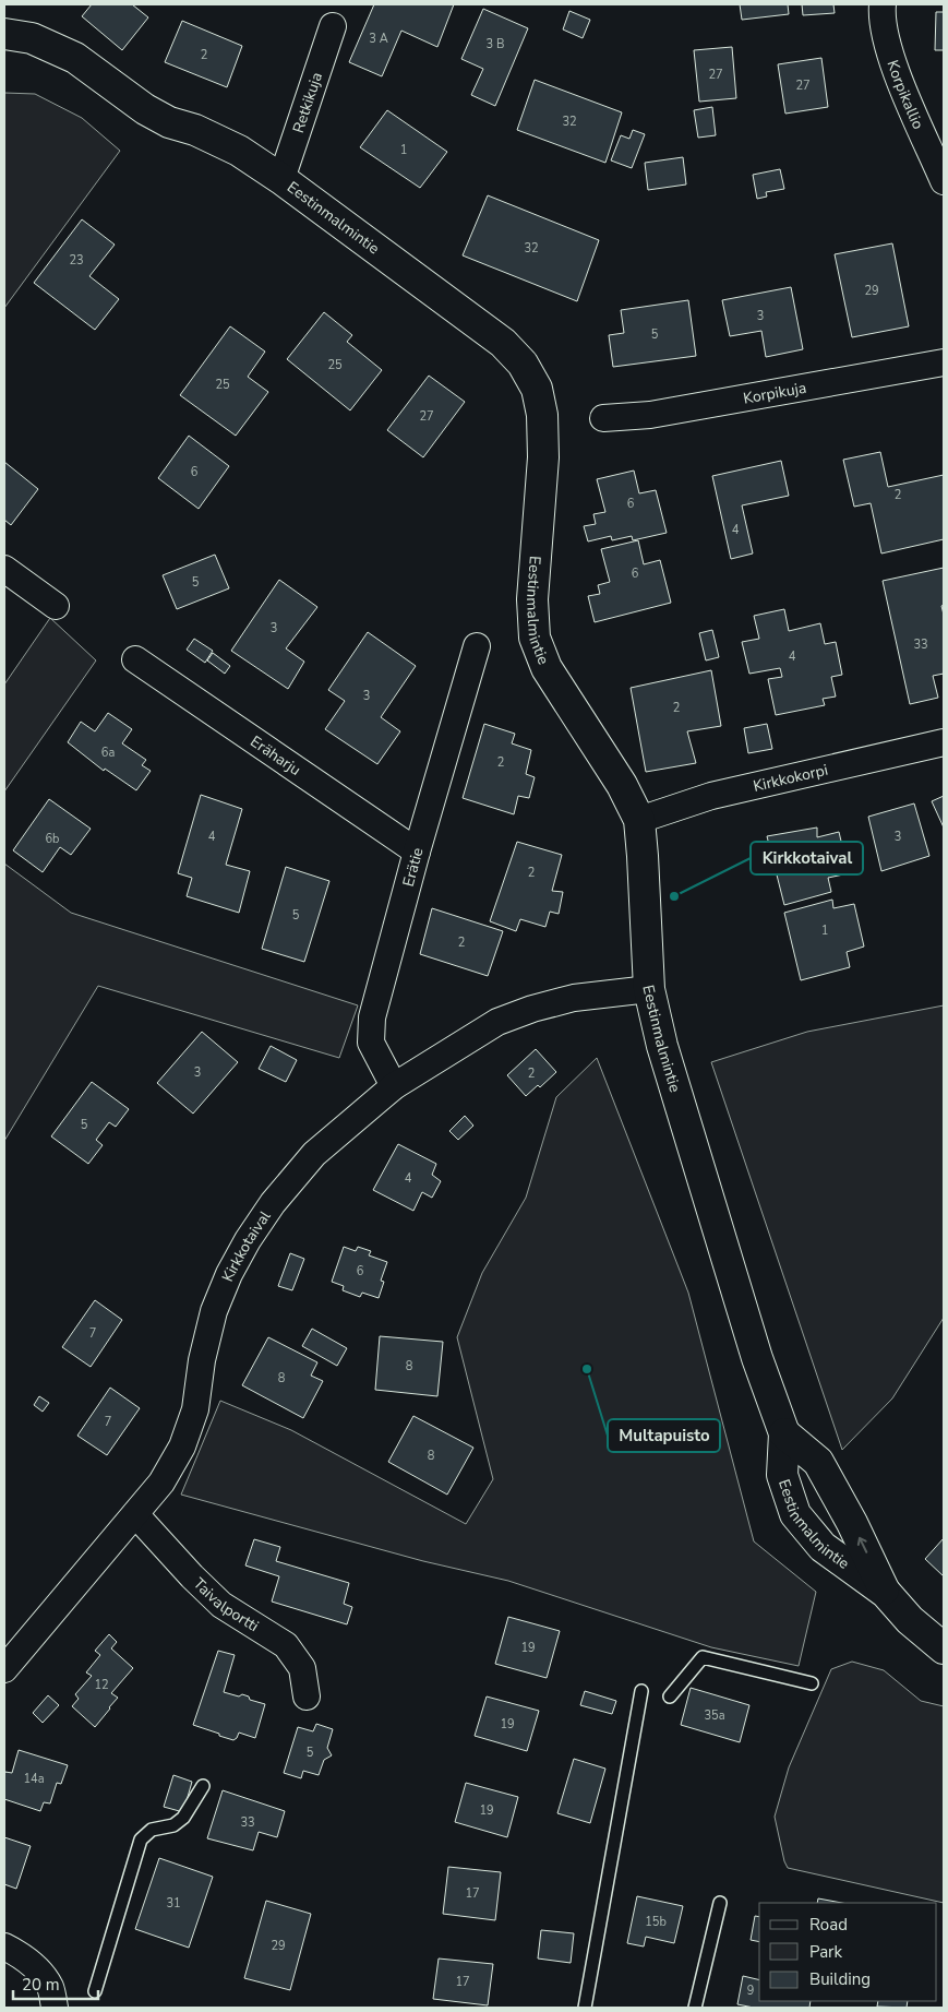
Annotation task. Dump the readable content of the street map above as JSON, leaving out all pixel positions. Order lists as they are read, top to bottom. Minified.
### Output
{"streets":{"street":["Korpikallio","Retkikuja","Eestinmalmintie","Korpikuja","Eräharju","Kirkkokorpi","Erätie","Kirkkotaival","Taivalportti"]},"crossings":[["Retkikuja","Eestinmalmintie"],["Eestinmalmintie","Kirkkokorpi"],["Eestinmalmintie","Kirkkotaival"],["Eräharju","Erätie"],["Erätie","Kirkkotaival"],["Kirkkotaival","Taivalportti"]],"places":["Kirkkotaival","Multapuisto"],"house_numbers":["3 A","3 B","2","27","27","32","1","32","23","29","3","5","25","25","27","6","2","6","4","6","5","3","33","4","3","2","6a","2","4","3","6b","2","5","1","2","3","2","5","4","6","7","8","8","7","8","19","12","35a","19","5","14a","19","33","17","31","15b","29","17","9"],"legend":["Road","Park","Building"],"scale_bar":"20 m"}
